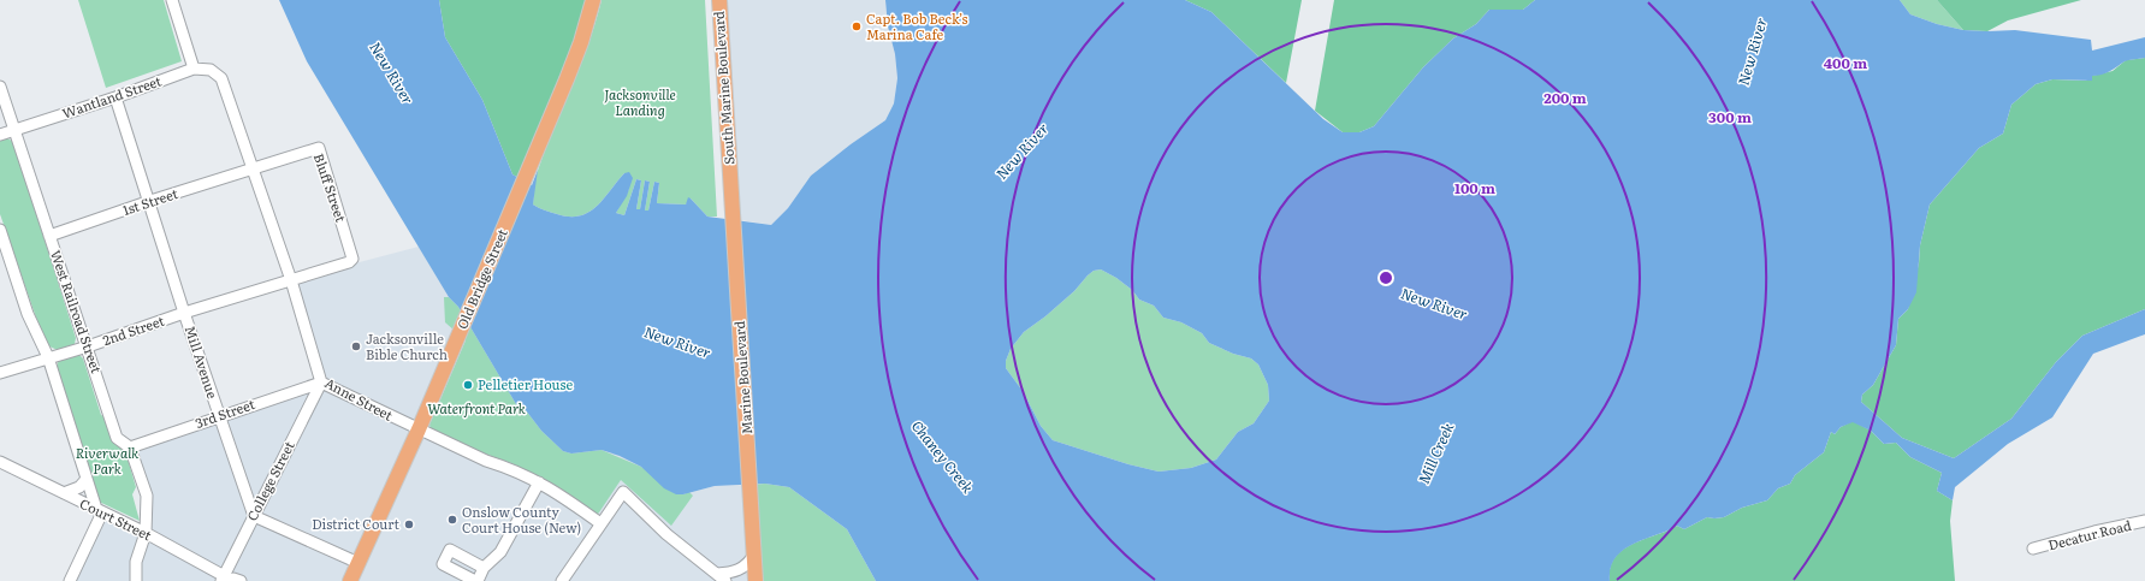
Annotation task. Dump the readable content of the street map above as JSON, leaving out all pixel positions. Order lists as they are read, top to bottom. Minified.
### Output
{"streets":{"main road":["South Marine Boulevard","Old Bridge Street","Marine Boulevard"],"street":["Wantland Street","Bluff Street","1st Street","West Railroad Street","2nd Street","Mill Avenue","Anne Street","3rd Street","College Street","Court Street","Decatur Road"]},"crossings":[["South Marine Boulevard","Marine Boulevard"],["Wantland Street","West Railroad Street"],["Wantland Street","Mill Avenue"],["Wantland Street","Anne Street"],["Bluff Street","1st Street"],["Bluff Street","2nd Street"],["Bluff Street","Anne Street"],["1st Street","West Railroad Street"],["1st Street","Mill Avenue"],["1st Street","Anne Street"],["Old Bridge Street","Anne Street"],["West Railroad Street","2nd Street"],["West Railroad Street","3rd Street"],["West Railroad Street","Court Street"],["2nd Street","Mill Avenue"],["2nd Street","Anne Street"],["Mill Avenue","3rd Street"],["Mill Avenue","College Street"],["Anne Street","3rd Street"],["Anne Street","College Street"],["3rd Street","College Street"],["College Street","Court Street"]],"water":["New River","Mill Creek","Chaney Creek"],"parks":["Jacksonville Landing","Waterfront Park","Riverwalk Park"],"places":["Capt. Bob Beck’s Marina Cafe","Jacksonville Bible Church","Pelletier House","Onslow County Court House (New)","District Court"],"rings":["400 m","200 m","300 m","100 m"]}
